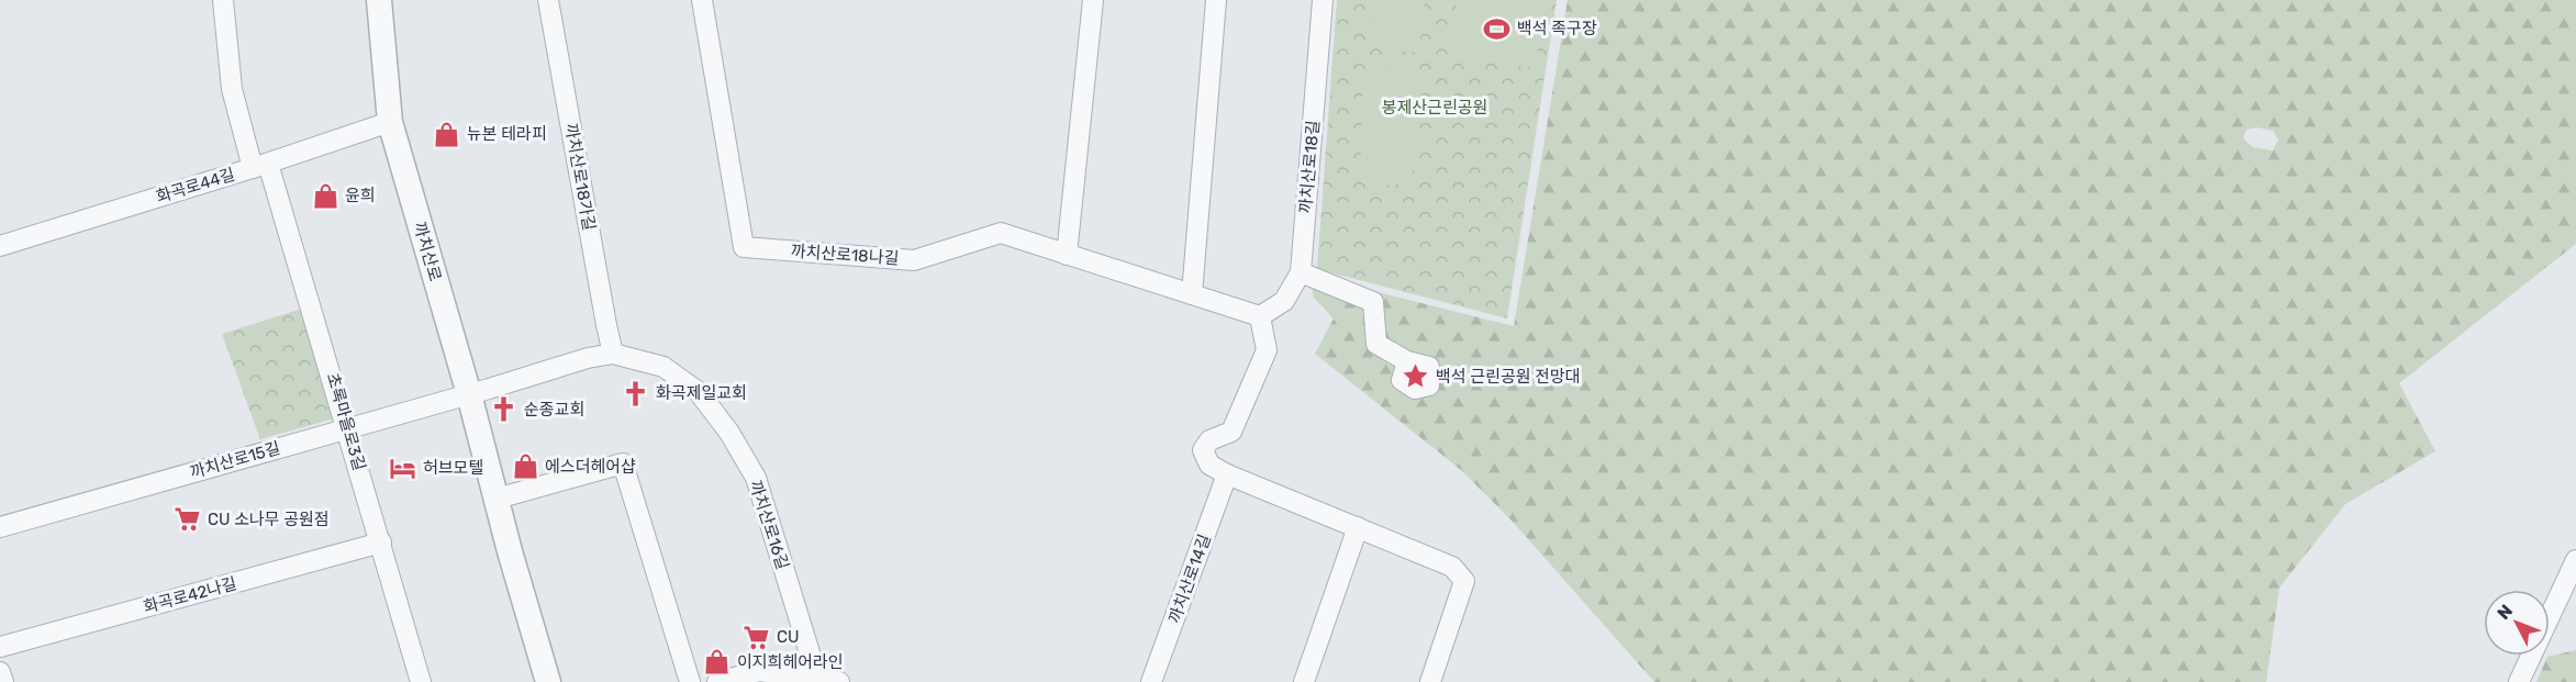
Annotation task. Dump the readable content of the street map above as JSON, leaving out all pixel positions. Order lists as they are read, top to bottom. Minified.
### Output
{"streets":{"street":["까치산로18길","까치산로18가길","화곡로44길","까치산로","까치산로18나길","초록마을로3길","까치산로15길","까치산로16길","까치산로14길","화곡로42나길"]},"crossings":[["까치산로18길","까치산로18나길"],["까치산로18가길","까치산로16길"],["화곡로44길","까치산로"],["화곡로44길","초록마을로3길"],["까치산로","까치산로15길"],["까치산로","까치산로16길"],["초록마을로3길","까치산로15길"],["초록마을로3길","화곡로42나길"],["까치산로15길","까치산로16길"]],"parks":["봉제산근린공원"],"places":{"sports":["백석 족구장"],"shop":["뉴본 테라피","윤희","에스더헤어샵","이지희헤어라인"],"place":["백석 근린공원 전망대"],"church":["화곡제일교회","순종교회"],"hotel":["허브모텔"],"supermarket":["CU 소나무 공원점","CU"]},"north":"top left"}
